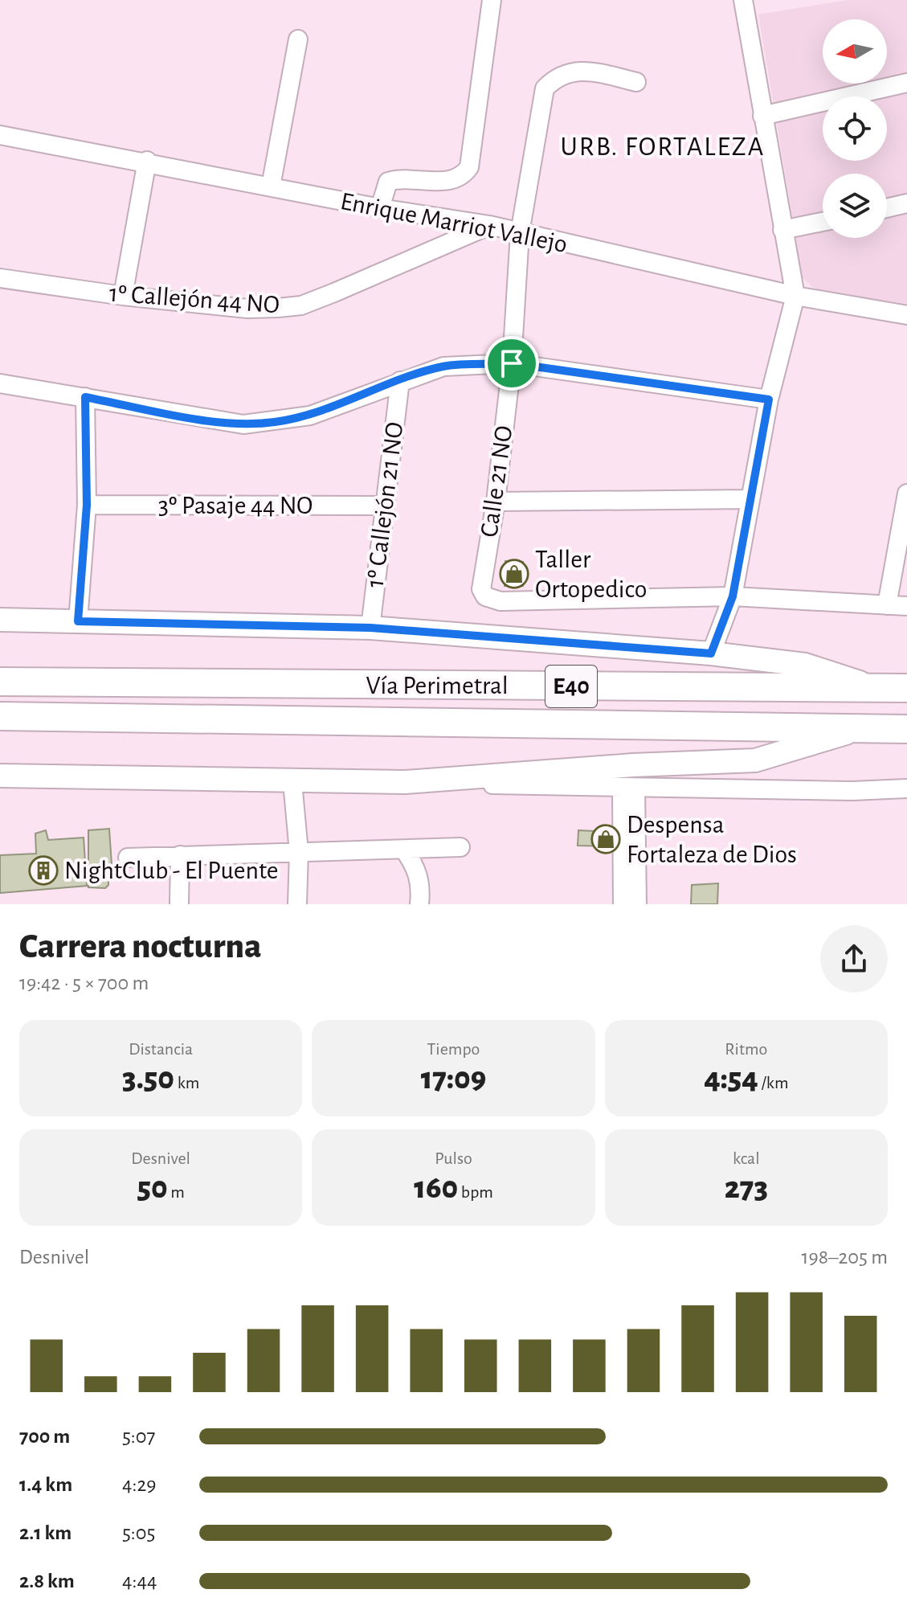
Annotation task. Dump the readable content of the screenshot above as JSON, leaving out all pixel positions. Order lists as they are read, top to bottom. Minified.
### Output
{"streets":{"highway":["Vía Perimetral","E40"],"street":["Enrique Marriot Vallejo","1º Callejón 44 NO","Calle 21 NO","1º Callejón 21 NO","3º Pasaje 44 NO"]},"crossings":[["Enrique Marriot Vallejo","1º Callejón 44 NO"],["Enrique Marriot Vallejo","Calle 21 NO"],["1º Callejón 21 NO","3º Pasaje 44 NO"],["1º Callejón 21 NO","Vía Perimetral"]],"districts":["URB. FORTALEZA"],"places":{"shop":["Taller Ortopedico","Despensa Fortaleza de Dios"],"building":["NightClub - El Puente"]},"north":"left","page":{"heading":["Carrera nocturna","19:42 · 5 × 700 m"],"stats":[["Distancia","3.50 km"],["Tiempo","17:09"],["Ritmo","4:54 /km"],["Desnivel","50 m"],["Pulso","160 bpm"],["kcal","273"]],"chart":["Desnivel","198–205 m"],"list":[{"name":"700 m","note":"5:07"},{"name":"1.4 km","note":"4:29"},{"name":"2.1 km","note":"5:05"},{"name":"2.8 km","note":"4:44"}]}}
